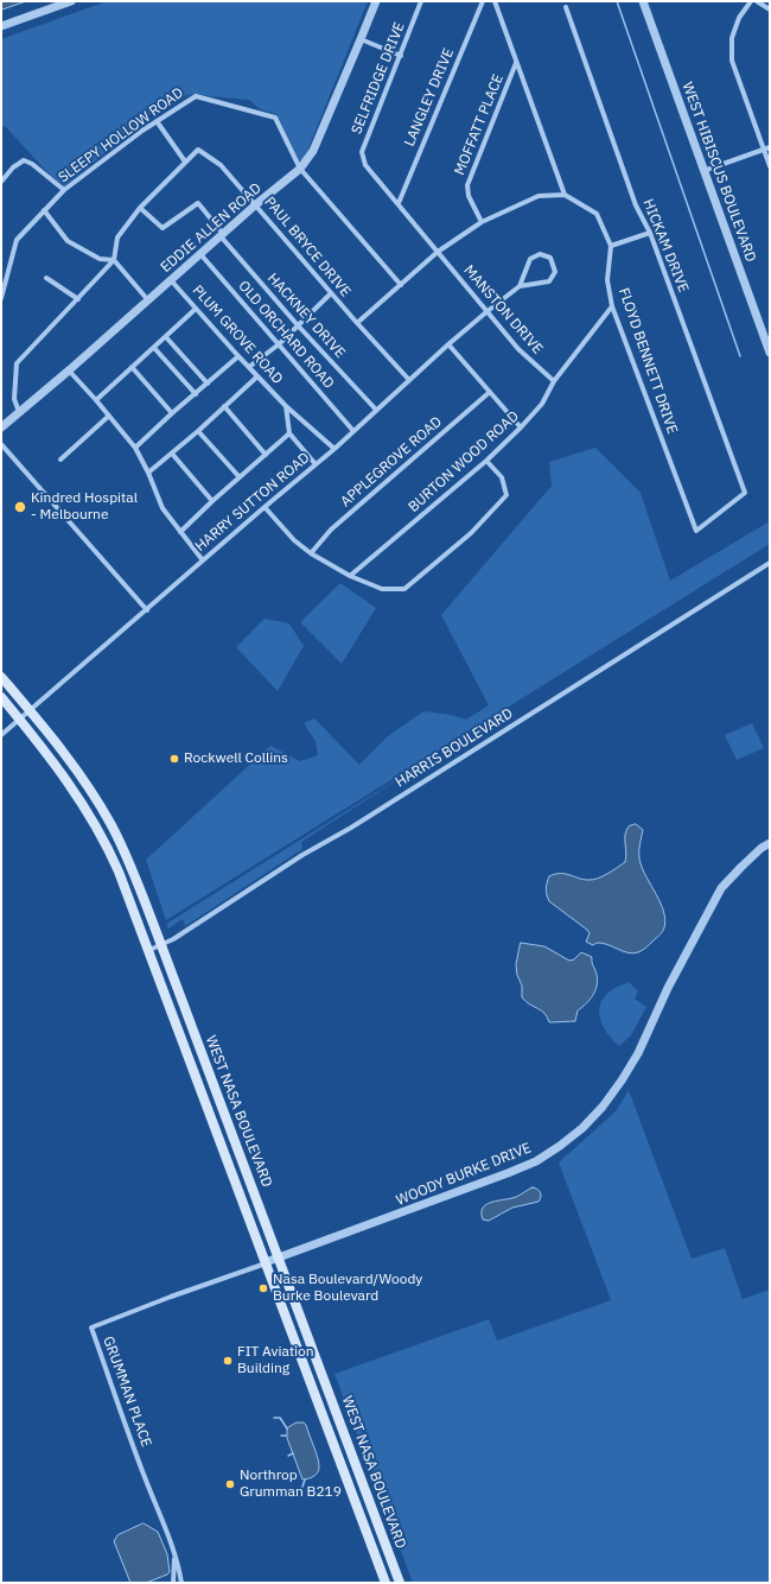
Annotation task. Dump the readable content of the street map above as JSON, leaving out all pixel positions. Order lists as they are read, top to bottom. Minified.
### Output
{"streets":{"main road":["WEST NASA BOULEVARD"],"street":["SELFRIDGE DRIVE","LANGLEY DRIVE","MOFFATT PLACE","SLEEPY HOLLOW ROAD","WEST HIBISCUS BOULEVARD","EDDIE ALLEN ROAD","HICKAM DRIVE","PAUL BRYCE DRIVE","MANSTON DRIVE","HACKNEY DRIVE","PLUM GROVE ROAD","OLD ORCHARD ROAD","FLOYD BENNETT DRIVE","APPLEGROVE ROAD","BURTON WOOD ROAD","HARRY SUTTON ROAD","HARRIS BOULEVARD","WOODY BURKE DRIVE","GRUMMAN PLACE"]},"crossings":[["SELFRIDGE DRIVE","LANGLEY DRIVE"],["SELFRIDGE DRIVE","MANSTON DRIVE"],["SLEEPY HOLLOW ROAD","EDDIE ALLEN ROAD"],["EDDIE ALLEN ROAD","PAUL BRYCE DRIVE"],["EDDIE ALLEN ROAD","HACKNEY DRIVE"],["EDDIE ALLEN ROAD","PLUM GROVE ROAD"],["EDDIE ALLEN ROAD","OLD ORCHARD ROAD"],["HICKAM DRIVE","FLOYD BENNETT DRIVE"],["PAUL BRYCE DRIVE","HACKNEY DRIVE"],["PAUL BRYCE DRIVE","HARRY SUTTON ROAD"],["MANSTON DRIVE","BURTON WOOD ROAD"],["MANSTON DRIVE","HARRY SUTTON ROAD"],["HACKNEY DRIVE","HARRY SUTTON ROAD"],["PLUM GROVE ROAD","HARRY SUTTON ROAD"],["OLD ORCHARD ROAD","HARRY SUTTON ROAD"],["FLOYD BENNETT DRIVE","BURTON WOOD ROAD"],["HARRY SUTTON ROAD","WEST NASA BOULEVARD"],["HARRIS BOULEVARD","WEST NASA BOULEVARD"],["WEST NASA BOULEVARD","WOODY BURKE DRIVE"],["WEST NASA BOULEVARD","GRUMMAN PLACE"],["WOODY BURKE DRIVE","GRUMMAN PLACE"]],"places":["Kindred Hospital - Melbourne","Rockwell Collins","Nasa Boulevard/Woody Burke Boulevard","FIT Aviation Building","Northrop Grumman B219"]}
